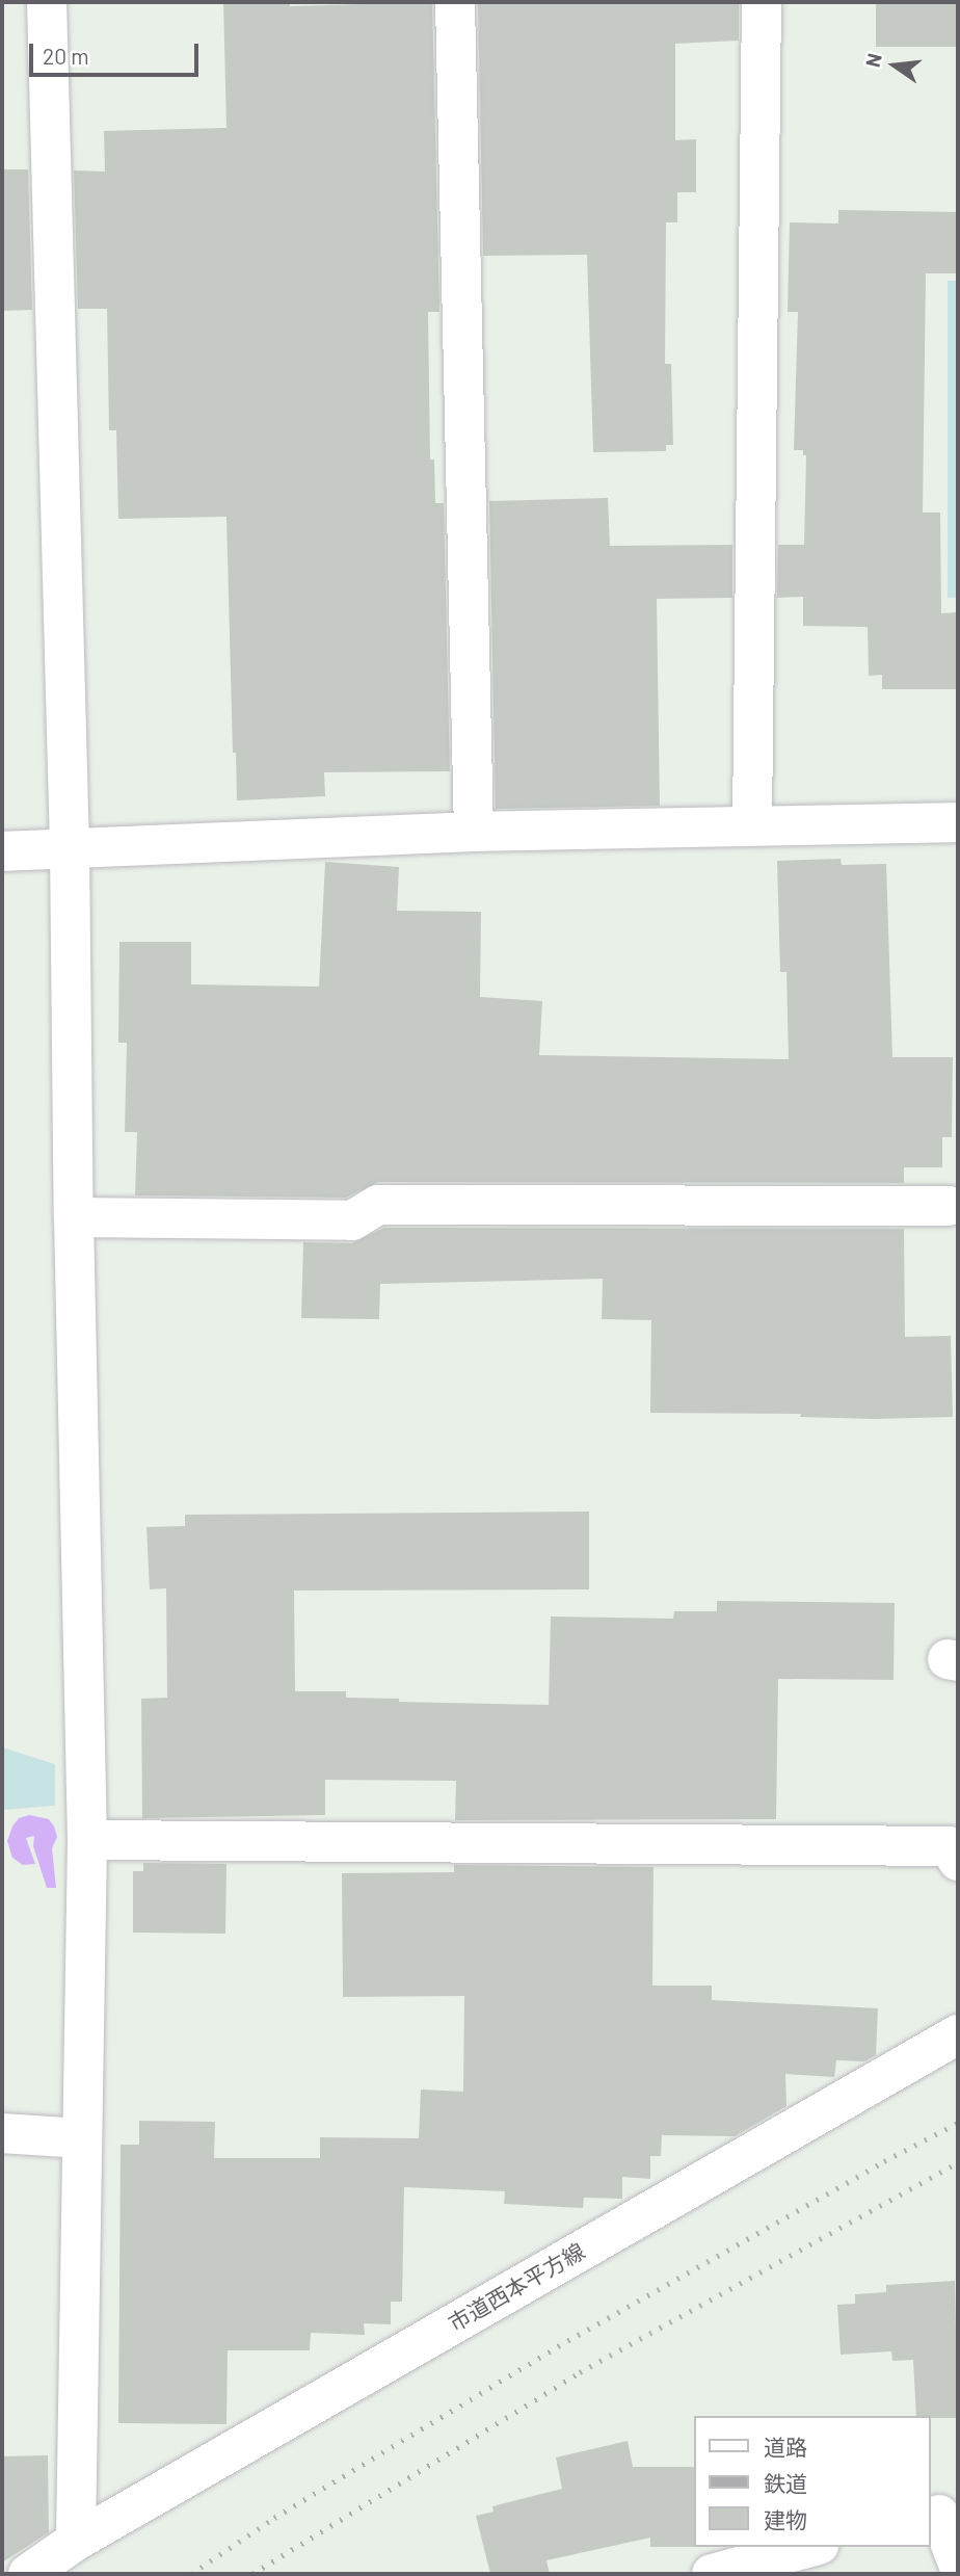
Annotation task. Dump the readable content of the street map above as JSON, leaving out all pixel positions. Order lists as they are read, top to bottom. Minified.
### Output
{"streets":{"street":["市道西本平方線"]},"legend":["道路","鉄道","建物"],"scale_bar":"20 m","north":"left"}
